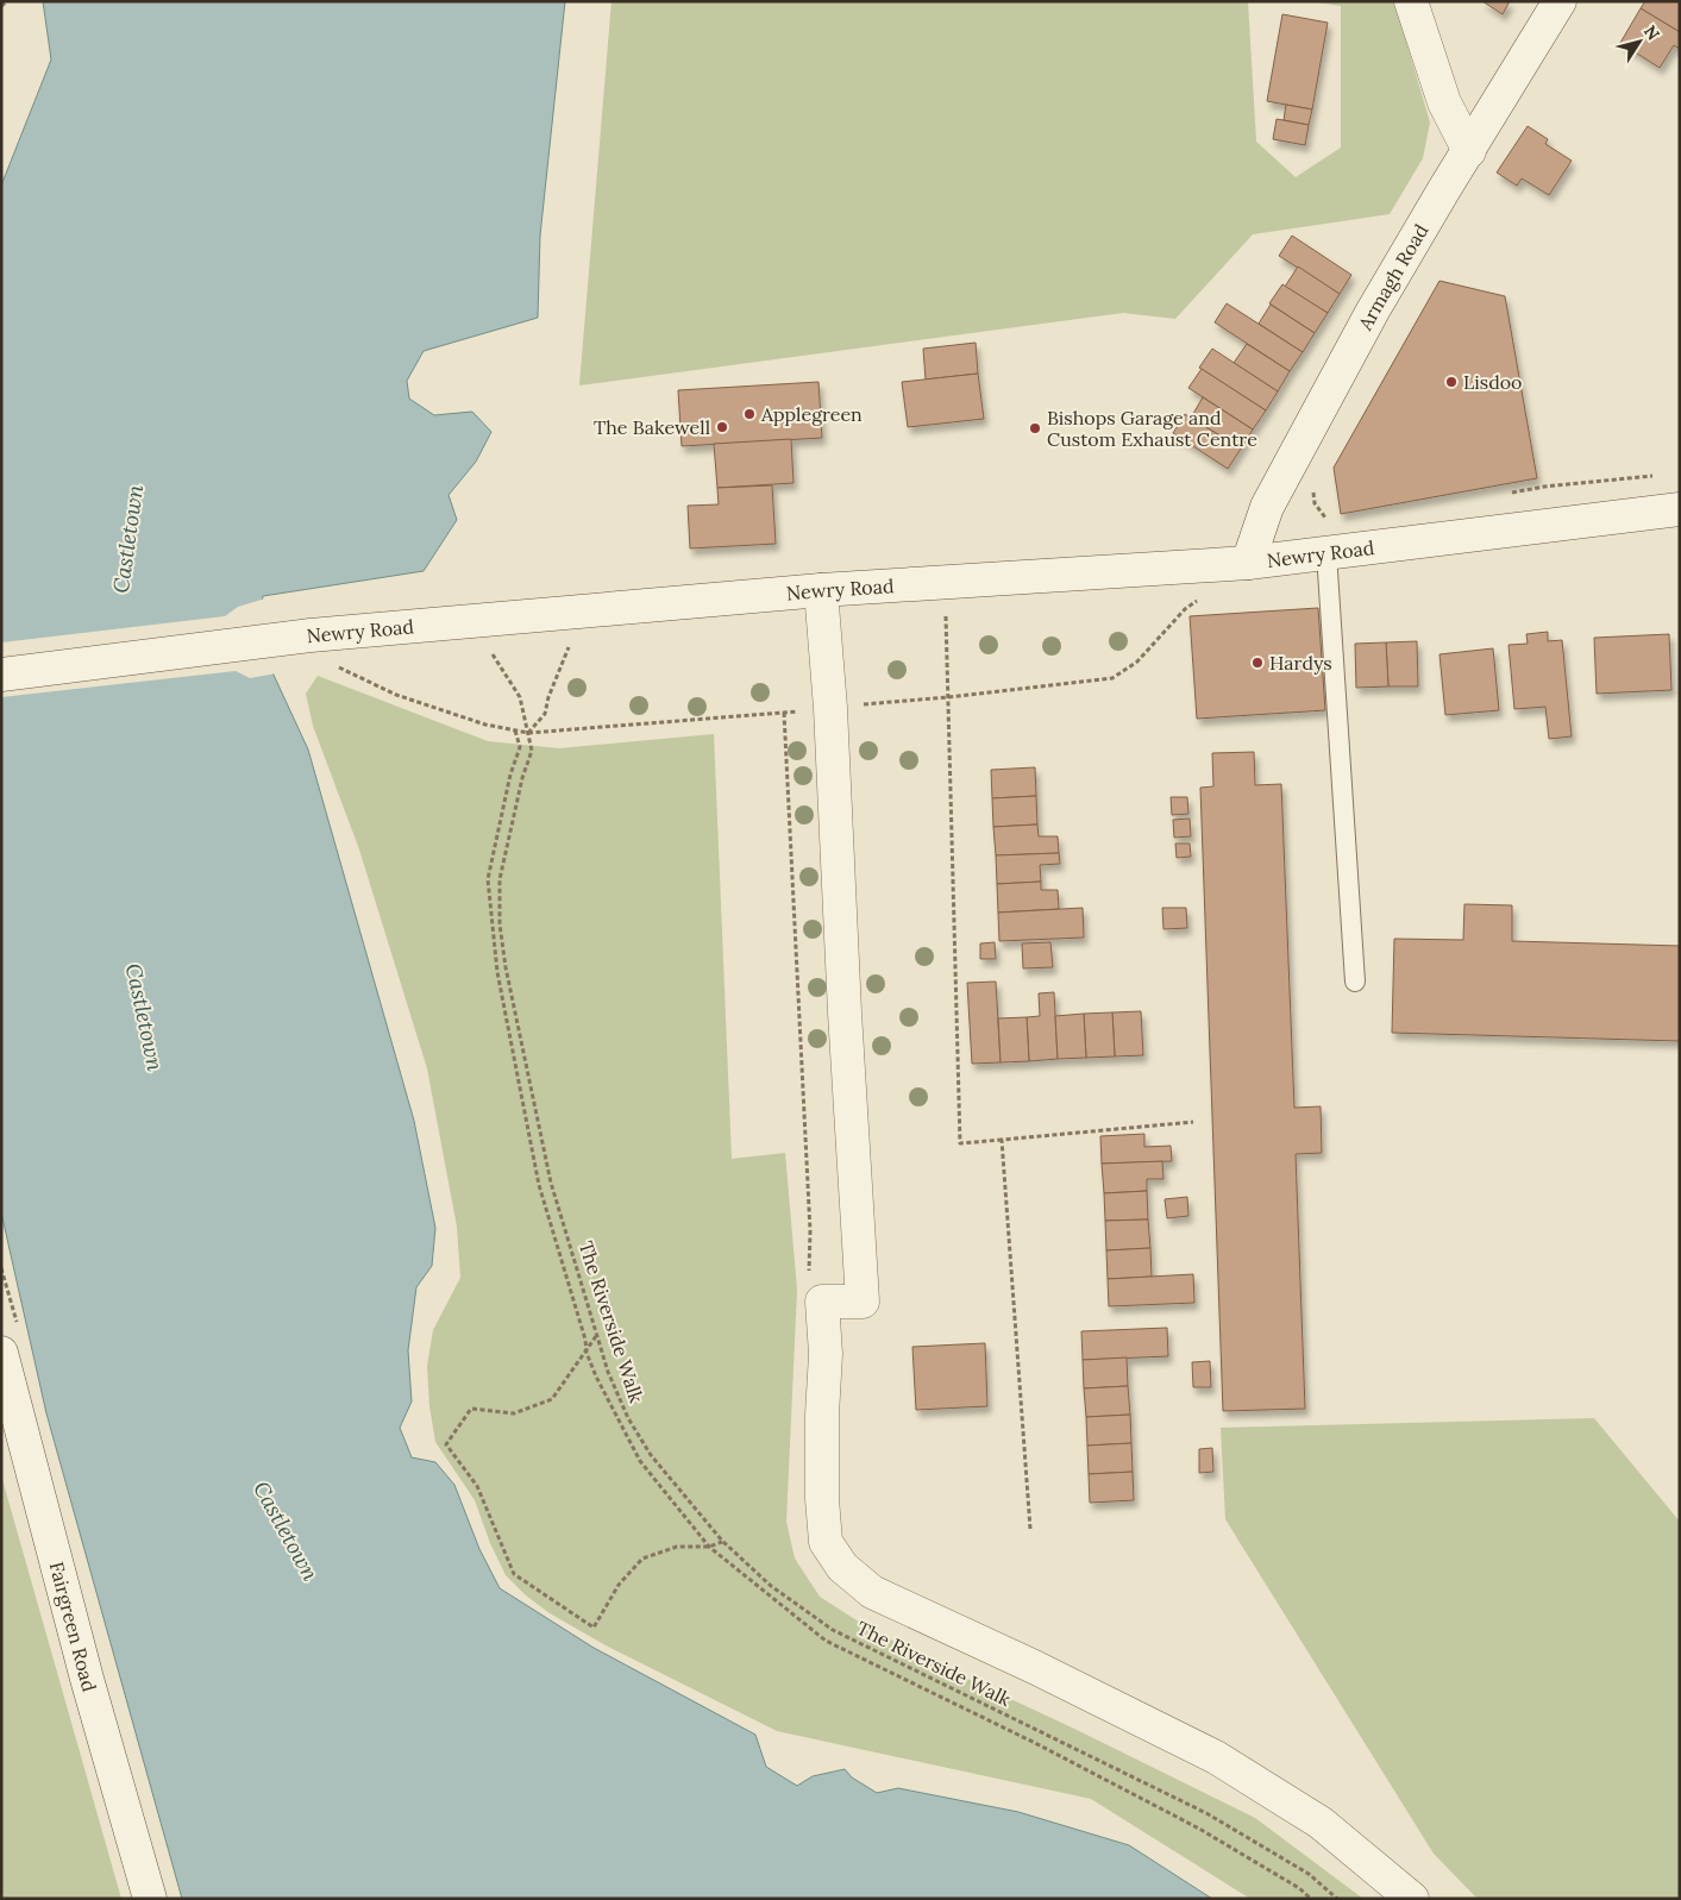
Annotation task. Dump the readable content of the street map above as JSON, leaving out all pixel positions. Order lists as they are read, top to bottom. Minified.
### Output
{"streets":{"main road":["Armagh Road","Newry Road","Fairgreen Road"],"path":["The Riverside Walk"]},"crossings":[["Armagh Road","Newry Road"]],"water":["Castletown"],"places":["Lisdoo","Applegreen","The Bakewell","Bishops Garage and Custom Exhaust Centre","Hardys"],"north":"top right"}
